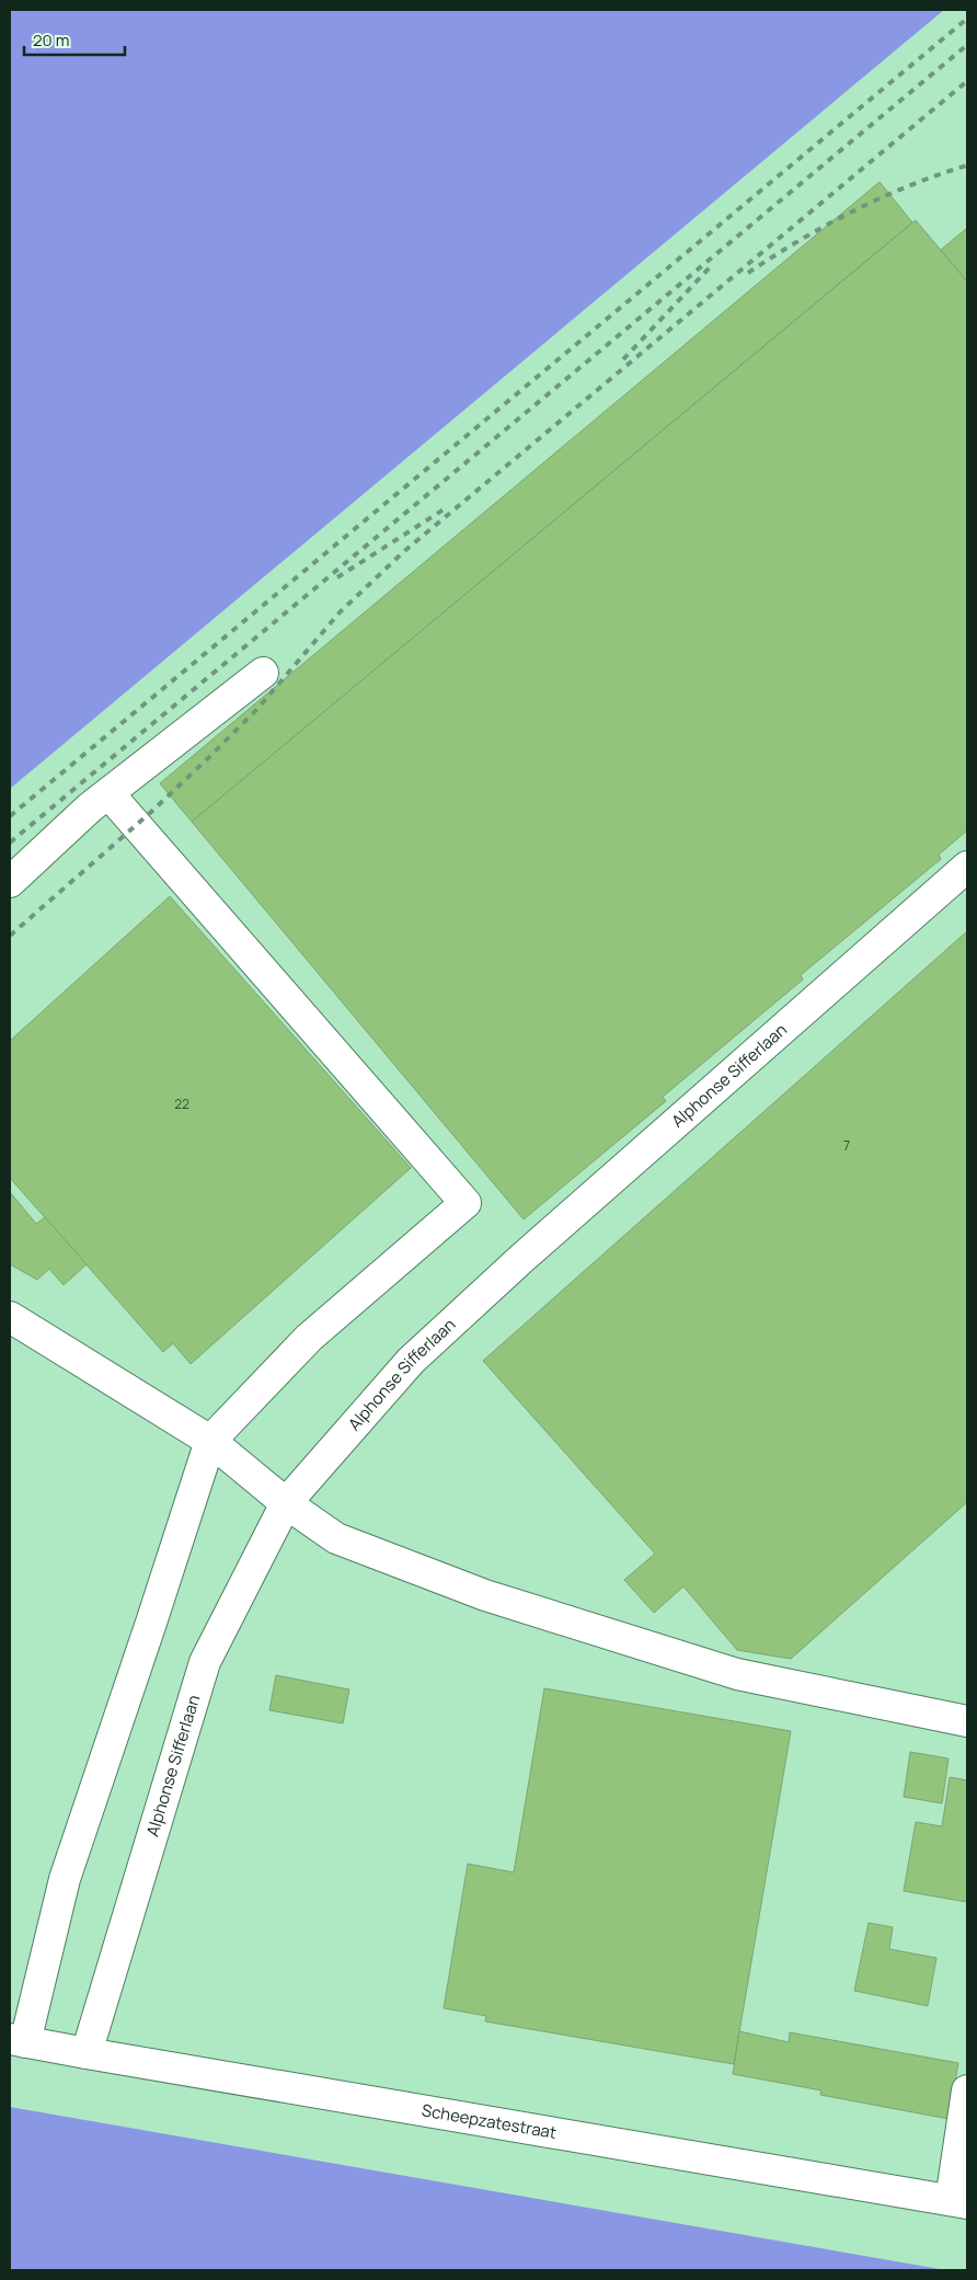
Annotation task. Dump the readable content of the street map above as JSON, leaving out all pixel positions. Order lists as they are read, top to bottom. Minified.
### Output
{"streets":{"street":["Alphonse Sifferlaan","Scheepzatestraat"]},"crossings":[["Alphonse Sifferlaan","Scheepzatestraat"]],"house_numbers":["22","7"],"scale_bar":"20 m"}
